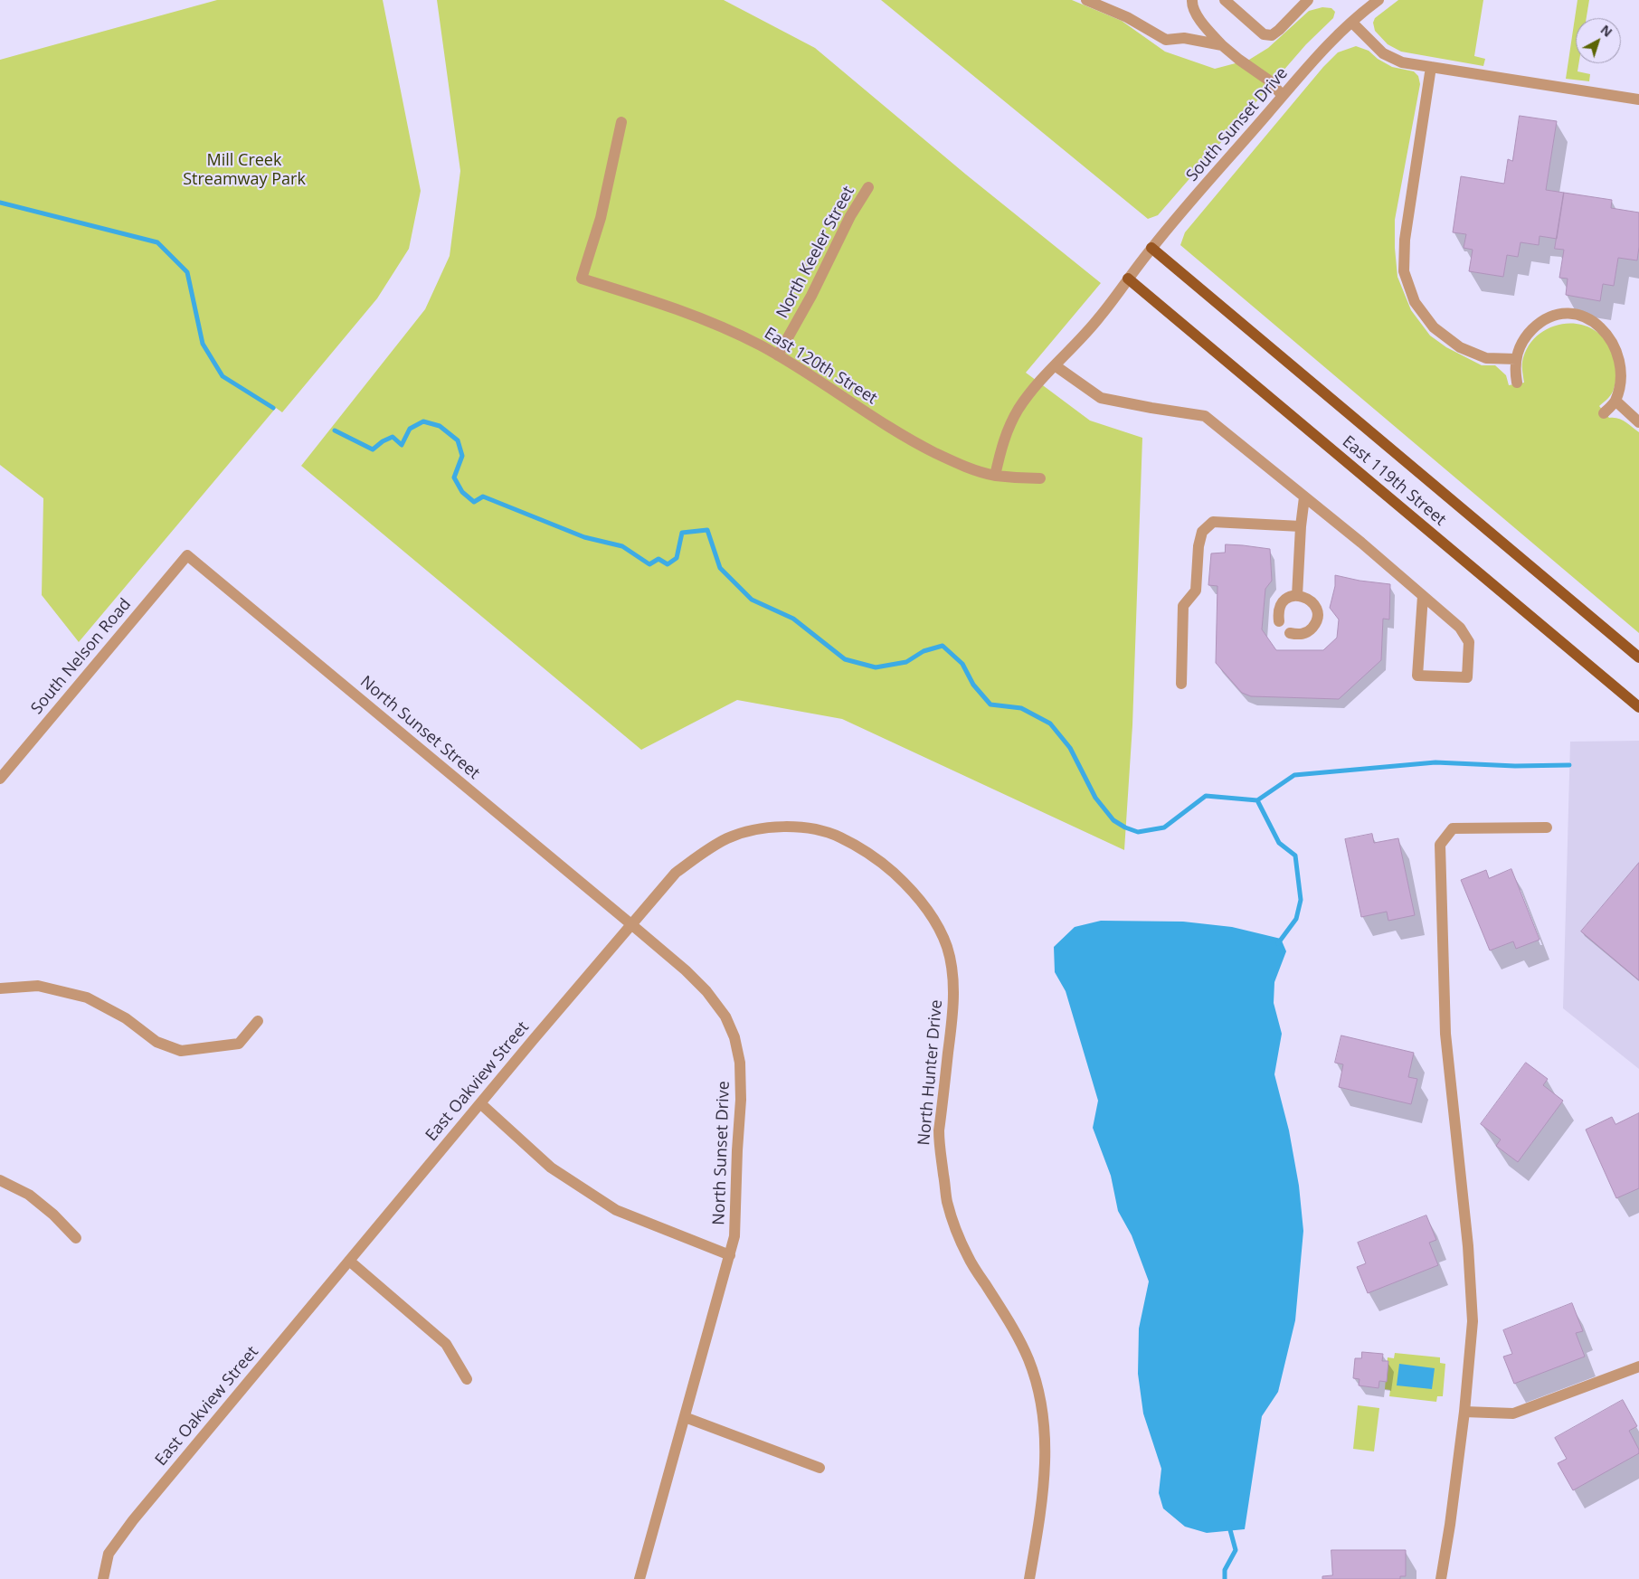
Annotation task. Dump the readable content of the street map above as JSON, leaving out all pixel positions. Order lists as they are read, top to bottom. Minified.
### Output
{"streets":{"main road":["East 119th Street"],"street":["South Sunset Drive","North Keeler Street","East 120th Street","South Nelson Road","North Sunset Street","North Hunter Drive","East Oakview Street","North Sunset Drive"]},"crossings":[["South Sunset Drive","East 120th Street"],["South Sunset Drive","East 119th Street"],["North Keeler Street","East 120th Street"],["South Nelson Road","North Sunset Street"],["North Sunset Street","North Hunter Drive"],["North Sunset Street","East Oakview Street"],["North Sunset Street","North Sunset Drive"],["North Hunter Drive","East Oakview Street"],["North Hunter Drive","North Sunset Drive"],["East Oakview Street","North Sunset Drive"]],"parks":["Mill Creek Streamway Park"],"north":"top right"}
